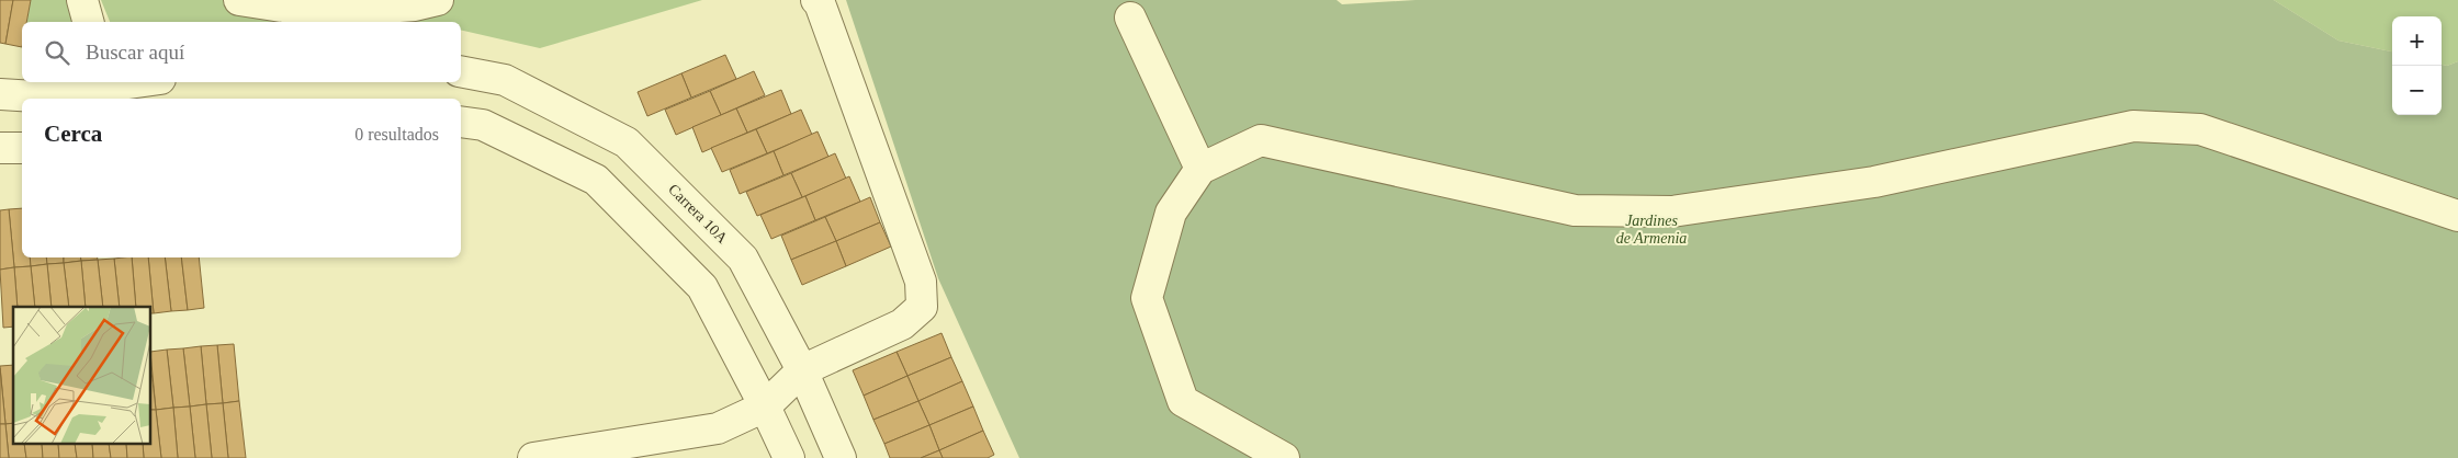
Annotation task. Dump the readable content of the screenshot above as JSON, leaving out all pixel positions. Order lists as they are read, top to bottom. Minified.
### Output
{"streets":{"street":["Carrera 10A"]},"parks":["Jardines de Armenia"],"page":{"map_buttons":["+","−"],"search":"Buscar aquí","heading":["Cerca","0 resultados"]}}
